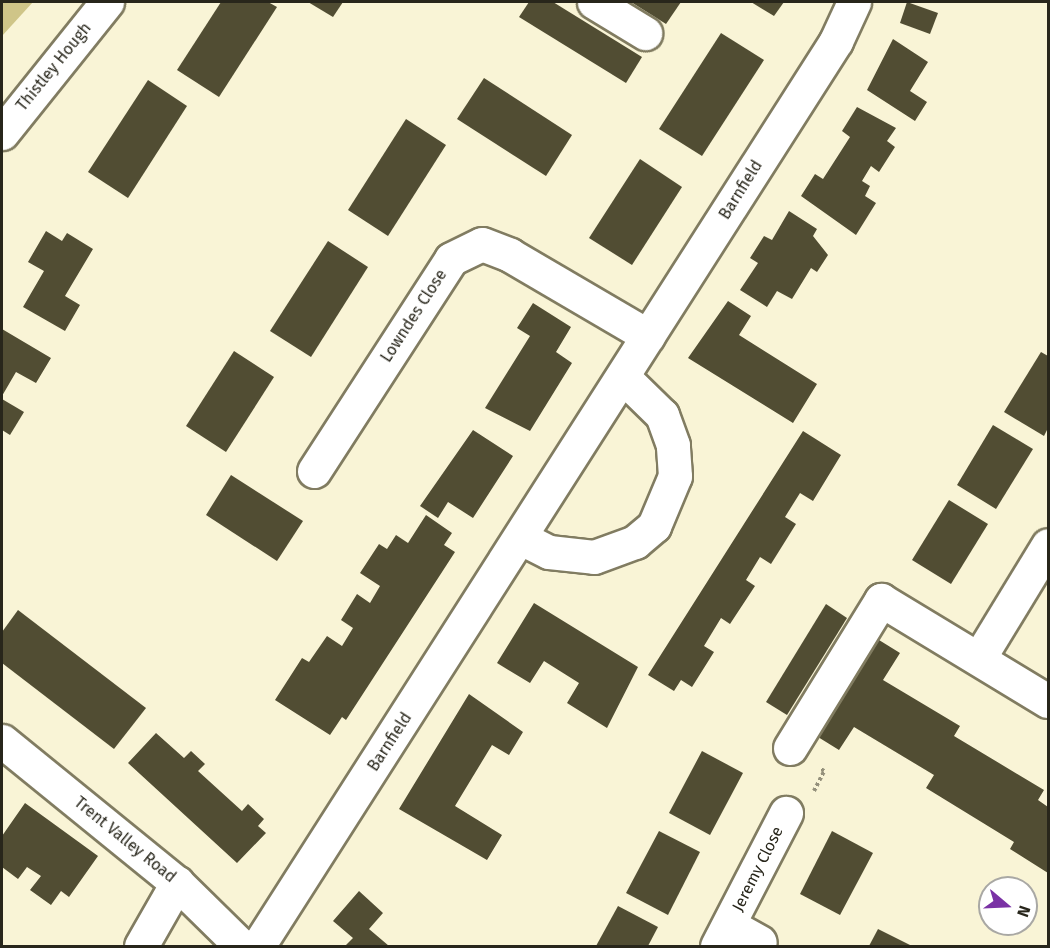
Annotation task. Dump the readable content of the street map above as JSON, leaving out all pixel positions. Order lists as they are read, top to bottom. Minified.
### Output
{"streets":{"street":["Thistley Hough","Barnfield","Lowndes Close","Trent Valley Road","Jeremy Close"]},"crossings":[["Barnfield","Lowndes Close"]],"north":"right"}
